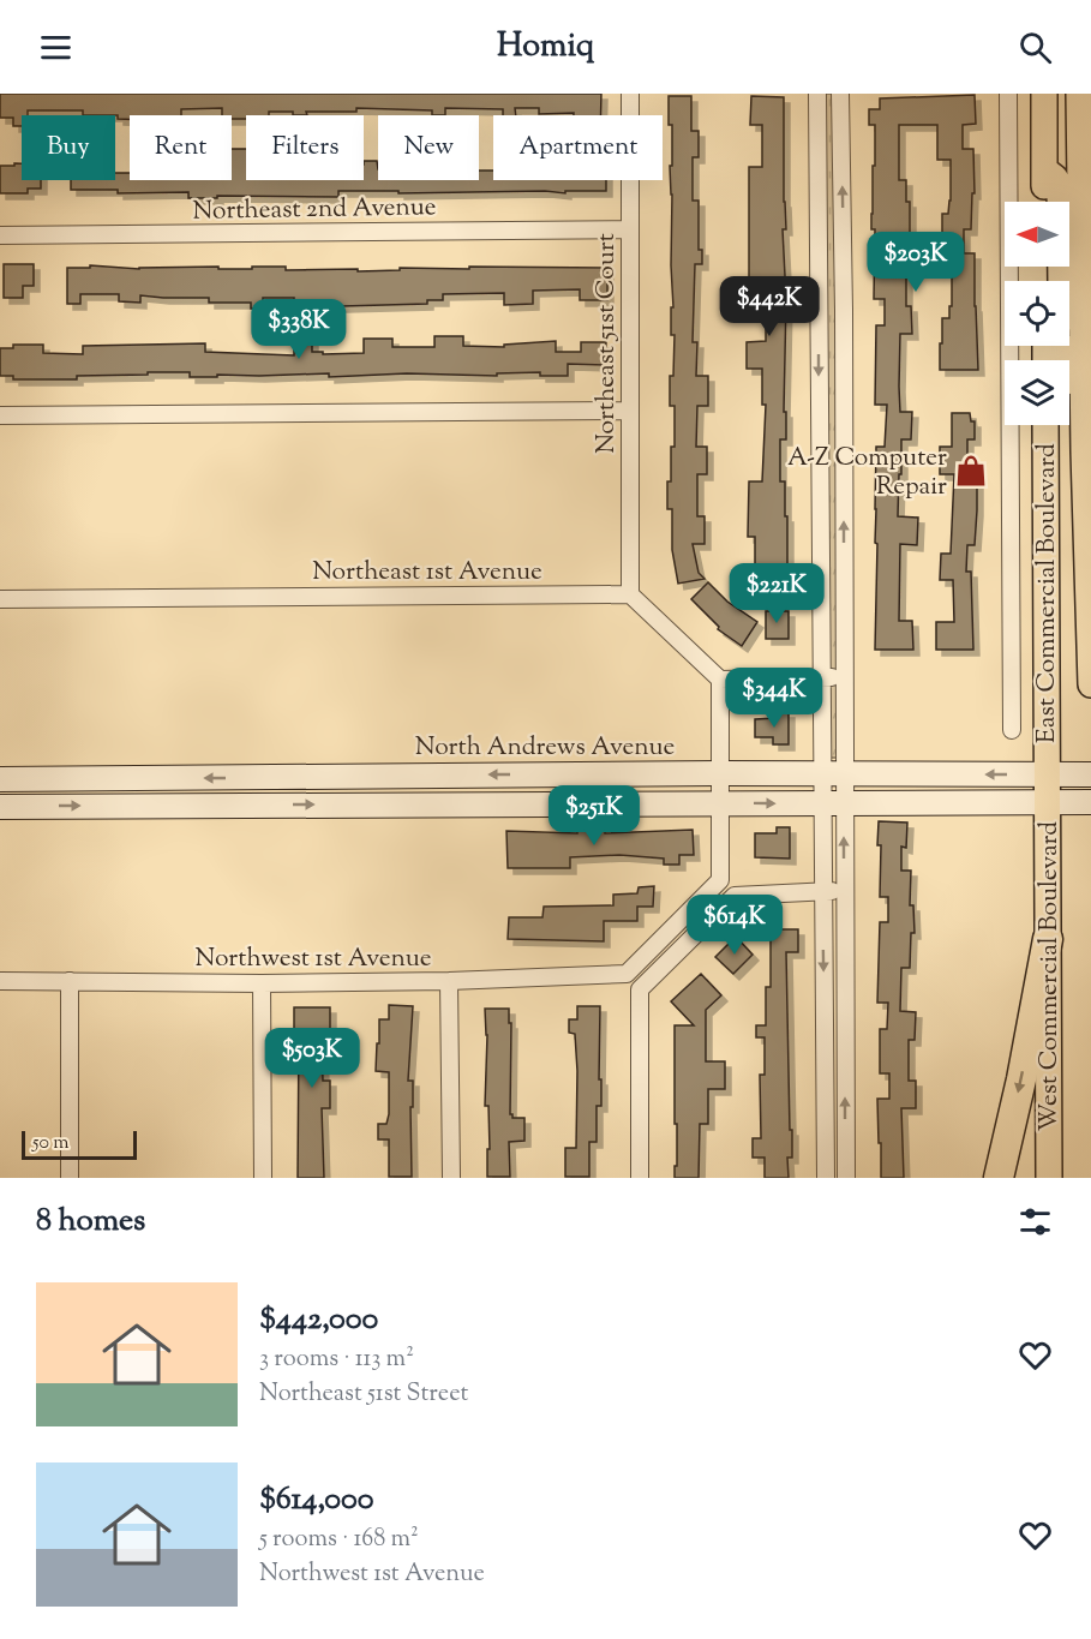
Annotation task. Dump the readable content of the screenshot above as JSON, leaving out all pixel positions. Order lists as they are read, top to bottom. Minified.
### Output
{"streets":{"main road":["East Commercial Boulevard","North Andrews Avenue","West Commercial Boulevard"],"street":["Northeast 2nd Avenue","Northeast 51st Court","Northeast 1st Avenue","Northwest 1st Avenue"]},"crossings":[["Northeast 2nd Avenue","Northeast 51st Court"],["Northeast 51st Court","Northeast 1st Avenue"],["East Commercial Boulevard","North Andrews Avenue"],["East Commercial Boulevard","West Commercial Boulevard"],["North Andrews Avenue","West Commercial Boulevard"]],"places":{"shop":["A-Z Computer Repair"]},"scale_bar":"50 m","north":"left","page":{"header":"Homiq","chip":["Buy","Rent","Filters","New","Apartment"],"price":["$203K","$442K","$338K","$221K","$344K","$251K","$614K","$503K"],"scale":"50 m","heading":"8 homes","list":[{"name":"$442,000","note":"3 rooms · 113 m² · Northeast 51st Street"},{"name":"$614,000","note":"5 rooms · 168 m² · Northwest 1st Avenue"}]}}
